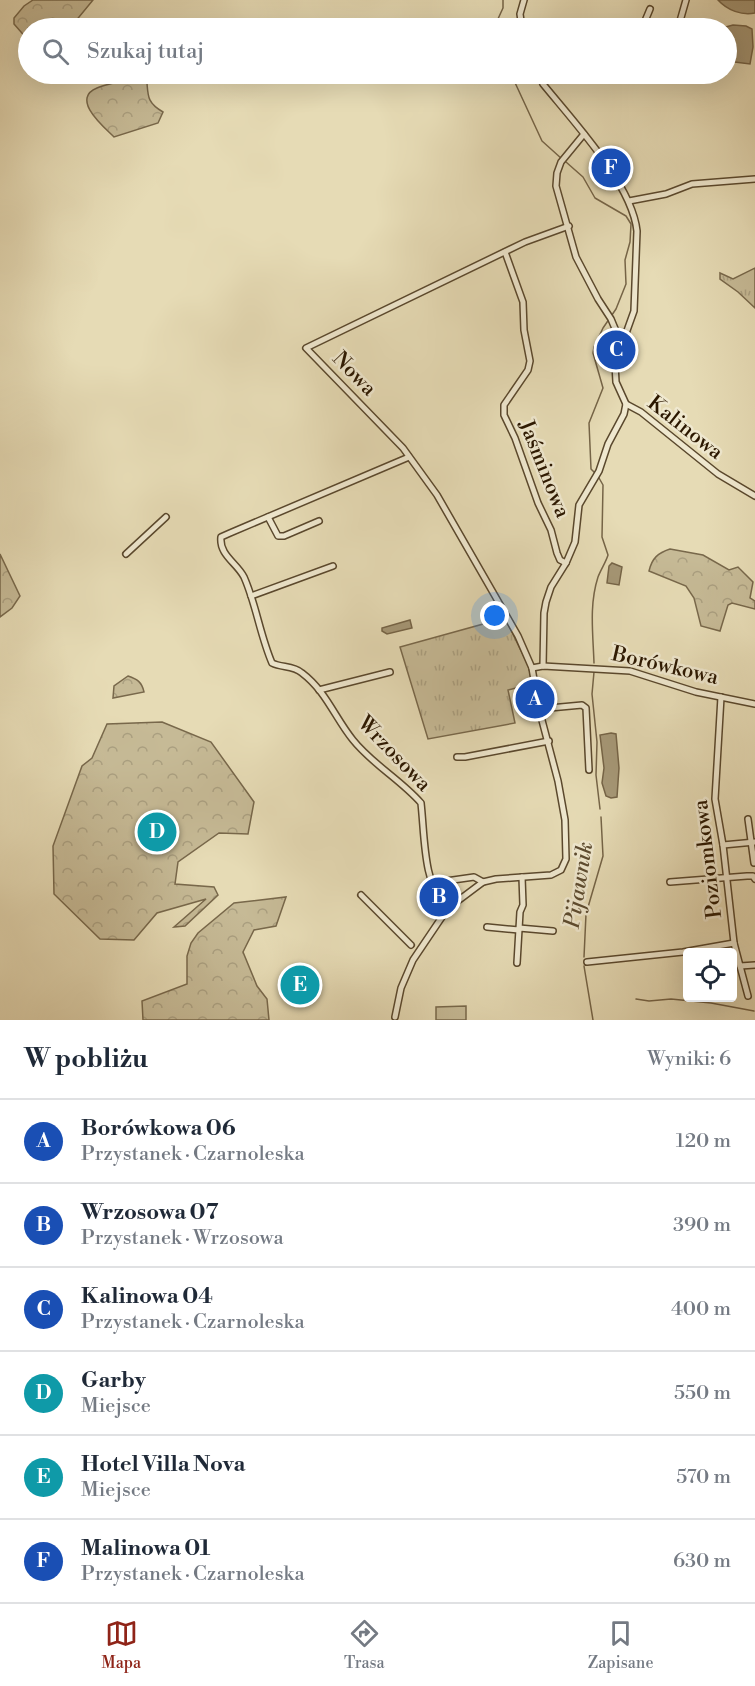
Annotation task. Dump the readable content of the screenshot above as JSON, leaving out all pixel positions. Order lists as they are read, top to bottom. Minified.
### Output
{"streets":{"street":["Nowa","Kalinowa","Jaśminowa","Borówkowa","Wrzosowa","Poziomkowa"]},"crossings":[["Nowa","Jaśminowa"],["Nowa","Borówkowa"],["Nowa","Wrzosowa"],["Borówkowa","Poziomkowa"]],"water":["Pijawnik"],"page":{"search":"Szukaj tutaj","pins":["F","C","A","D","B","E"],"heading":["W pobliżu","Wyniki: 6"],"list":[{"mark":"A","name":"Borówkowa 06","note":"Przystanek · Czarnoleska","value":"120 m"},{"mark":"B","name":"Wrzosowa 07","note":"Przystanek · Wrzosowa","value":"390 m"},{"mark":"C","name":"Kalinowa 04","note":"Przystanek · Czarnoleska","value":"400 m"},{"mark":"D","name":"Garby","note":"Miejsce","value":"550 m"},{"mark":"E","name":"Hotel Villa Nova","note":"Miejsce","value":"570 m"},{"mark":"F","name":"Malinowa 01","note":"Przystanek · Czarnoleska","value":"630 m"}],"nav":["Mapa","Trasa","Zapisane"]}}
